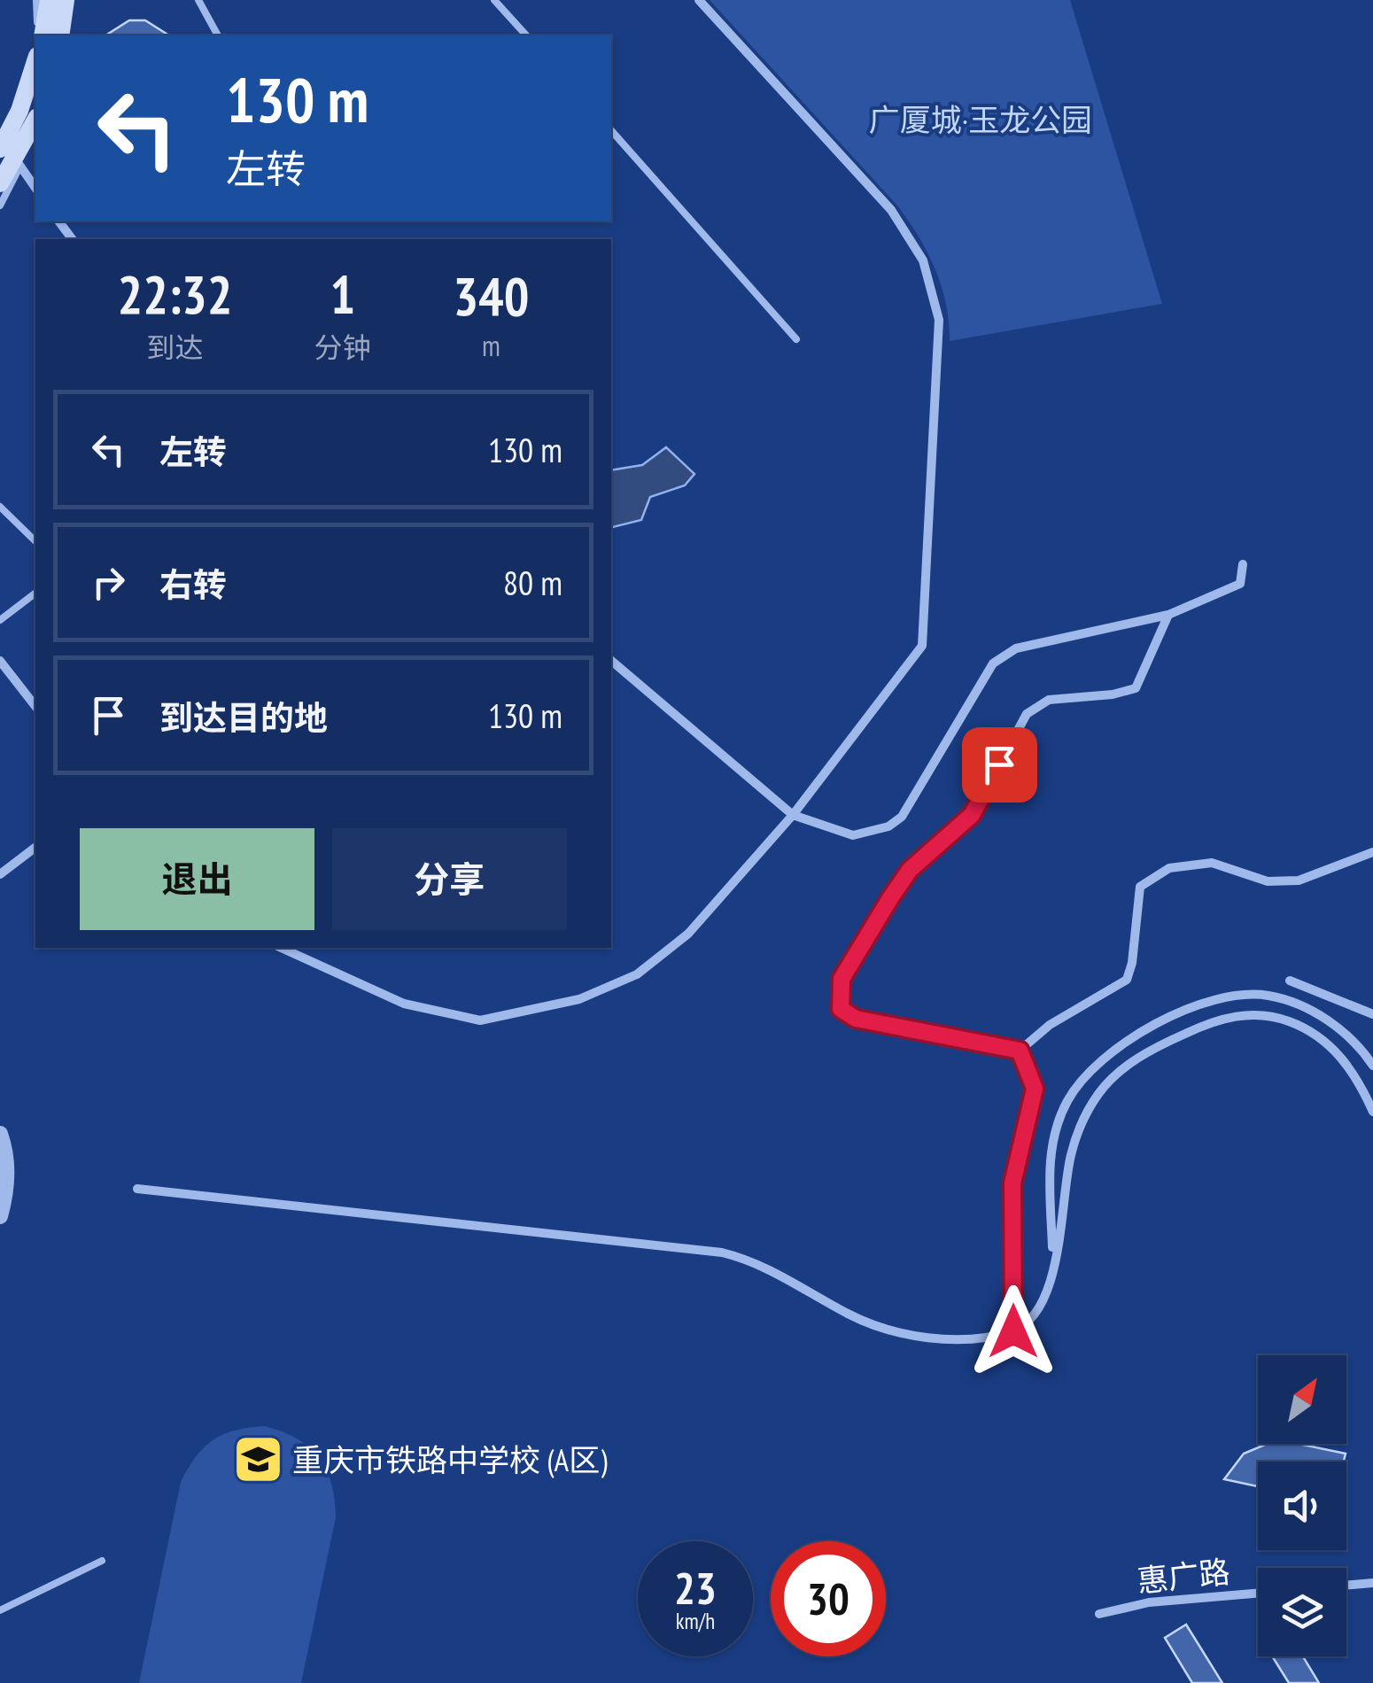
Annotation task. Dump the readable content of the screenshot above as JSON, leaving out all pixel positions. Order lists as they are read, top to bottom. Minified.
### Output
{"streets":{"street":["惠广路"]},"parks":["广厦城·玉龙公园"],"places":{"school or university":["重庆市铁路中学校 (A区)"]},"north":"top right","page":{"turn":["130 m","左转"],"eta":["22:32","到达","1","分钟","340","m"],"list":[{"name":"左转","value":"130 m"},{"name":"右转","value":"80 m"},{"name":"到达目的地","value":"130 m"}],"buttons":["退出","分享"],"speed":"23 km/h","limit":"30"}}
